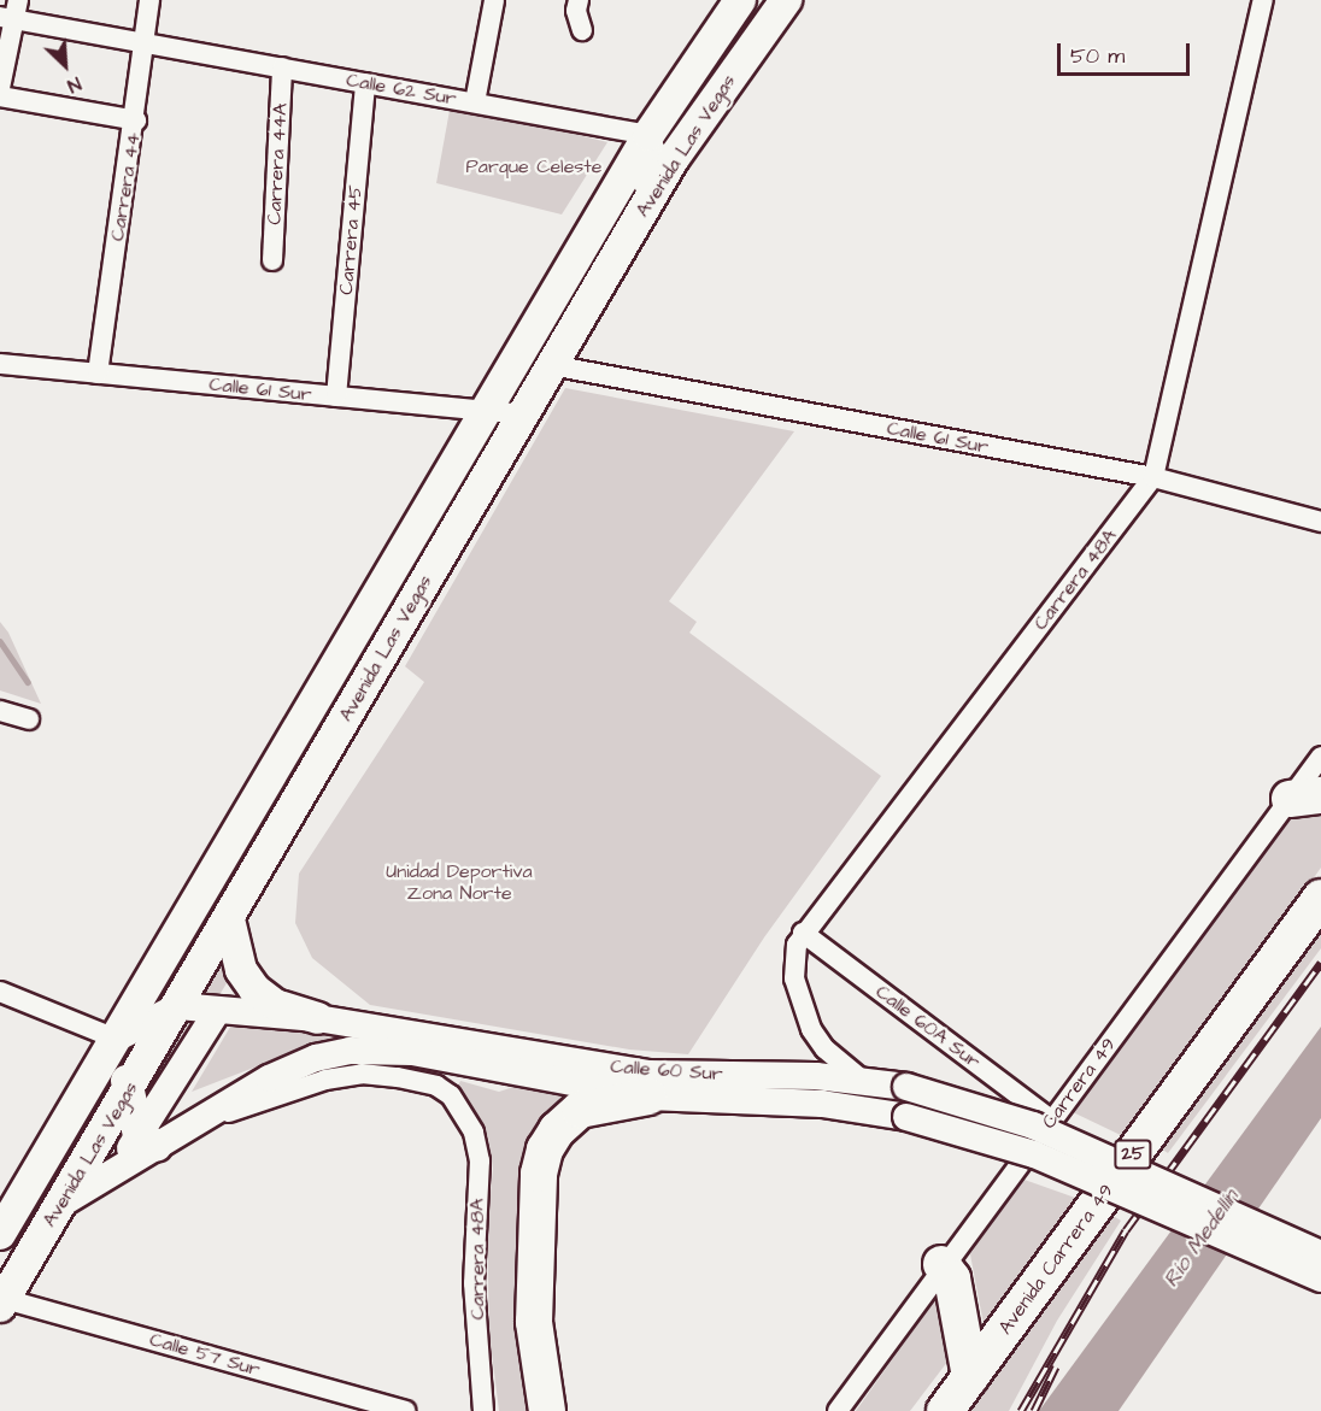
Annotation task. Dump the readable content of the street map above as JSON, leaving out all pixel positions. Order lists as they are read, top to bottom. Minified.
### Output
{"streets":{"highway":["25","Avenida Carrera 49"],"main road":["Avenida Las Vegas","Calle 60 Sur"],"street":["Calle 62 Sur","Carrera 44A","Carrera 44","Carrera 45","Calle 61 Sur","Carrera 48A","Calle 60A Sur","Carrera 49","Calle 57 Sur"]},"crossings":[["Calle 62 Sur","Avenida Las Vegas"],["Calle 62 Sur","Carrera 44A"],["Calle 62 Sur","Carrera 44"],["Calle 62 Sur","Carrera 45"],["Avenida Las Vegas","Calle 61 Sur"],["Avenida Las Vegas","Calle 60 Sur"],["Avenida Las Vegas","Calle 57 Sur"],["Carrera 44","Calle 61 Sur"],["Carrera 45","Calle 61 Sur"],["Calle 61 Sur","Carrera 48A"],["Carrera 48A","Calle 60A Sur"],["Carrera 48A","Calle 60 Sur"],["Calle 60A Sur","Carrera 49"]],"water":["Río Medellín"],"parks":["Parque Celeste","Unidad Deportiva Zona Norte"],"scale_bar":"50 m","north":"bottom right"}
